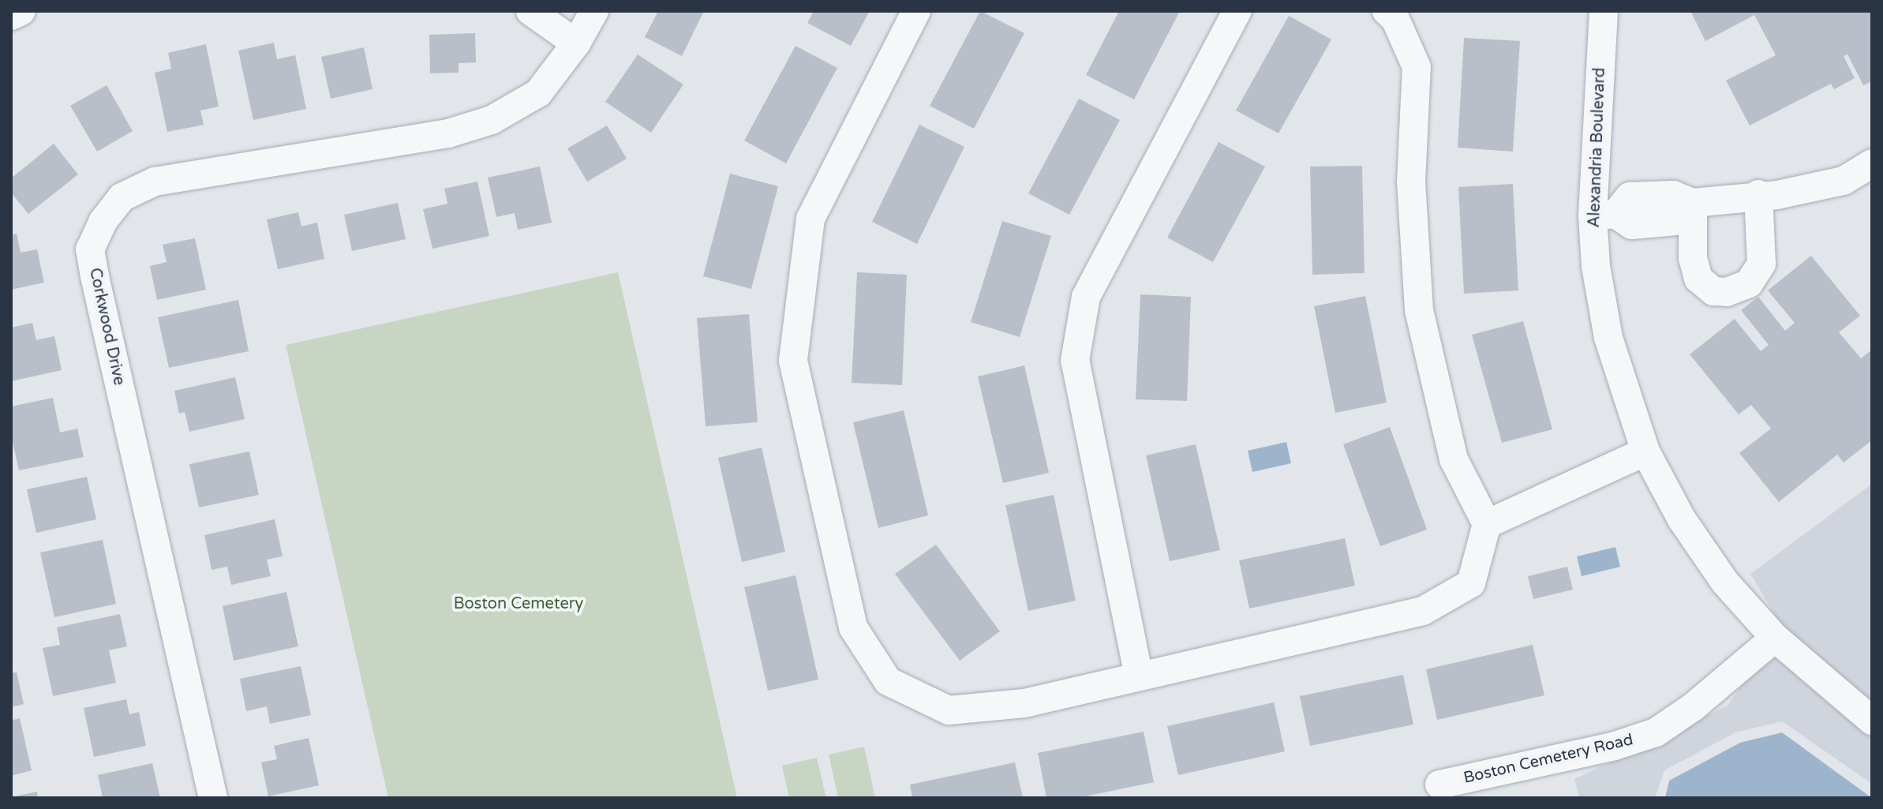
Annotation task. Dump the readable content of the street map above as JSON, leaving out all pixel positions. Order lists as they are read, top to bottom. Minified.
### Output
{"streets":{"street":["Alexandria Boulevard","Corkwood Drive","Boston Cemetery Road"]},"crossings":[["Alexandria Boulevard","Boston Cemetery Road"]],"parks":["Boston Cemetery"]}
